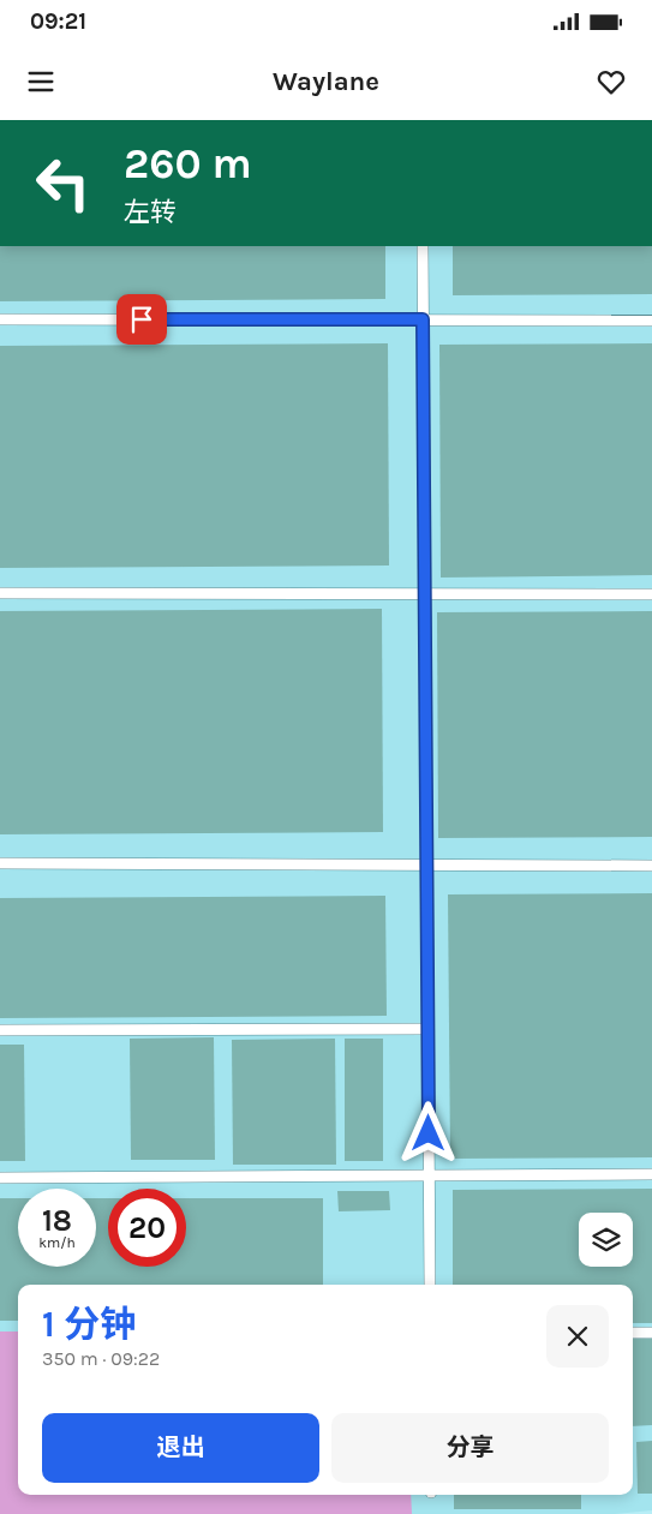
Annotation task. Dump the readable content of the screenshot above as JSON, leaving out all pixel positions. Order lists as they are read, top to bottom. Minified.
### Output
{"page":{"status":"09:21","header":"Waylane","turn":["260 m","左转"],"speed":"18 km/h","limit":"20","heading":["1 分钟","350 m · 09:22"],"buttons":["退出","分享"]}}
